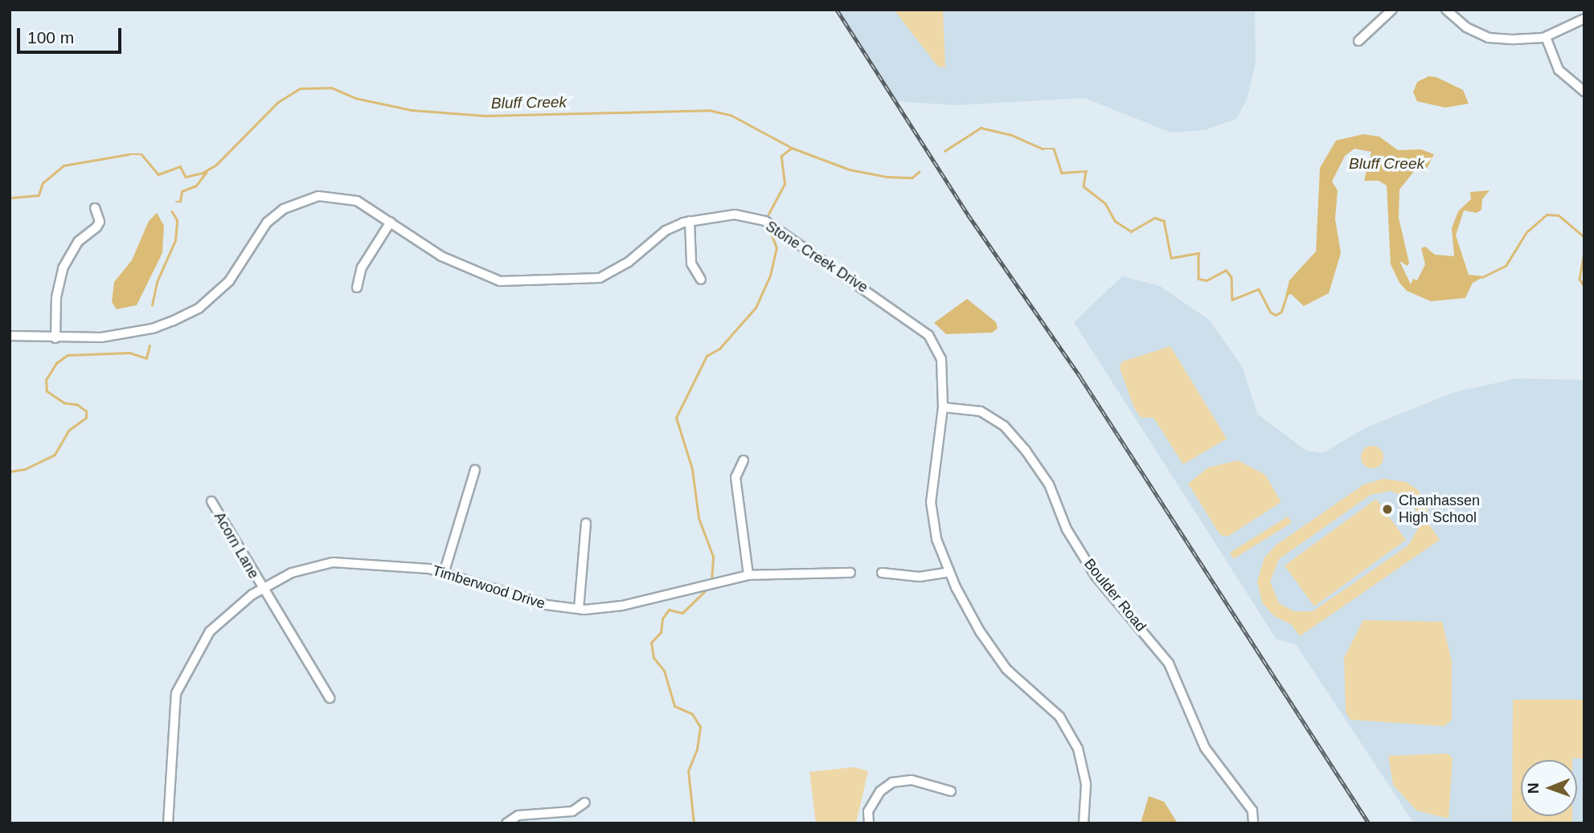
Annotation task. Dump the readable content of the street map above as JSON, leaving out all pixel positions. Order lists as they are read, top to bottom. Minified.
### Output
{"streets":{"street":["Stone Creek Drive","Acorn Lane","Timberwood Drive","Boulder Road"]},"crossings":[["Stone Creek Drive","Boulder Road"],["Acorn Lane","Timberwood Drive"]],"water":["Bluff Creek"],"places":["Chanhassen High School"],"scale_bar":"100 m","north":"left"}
